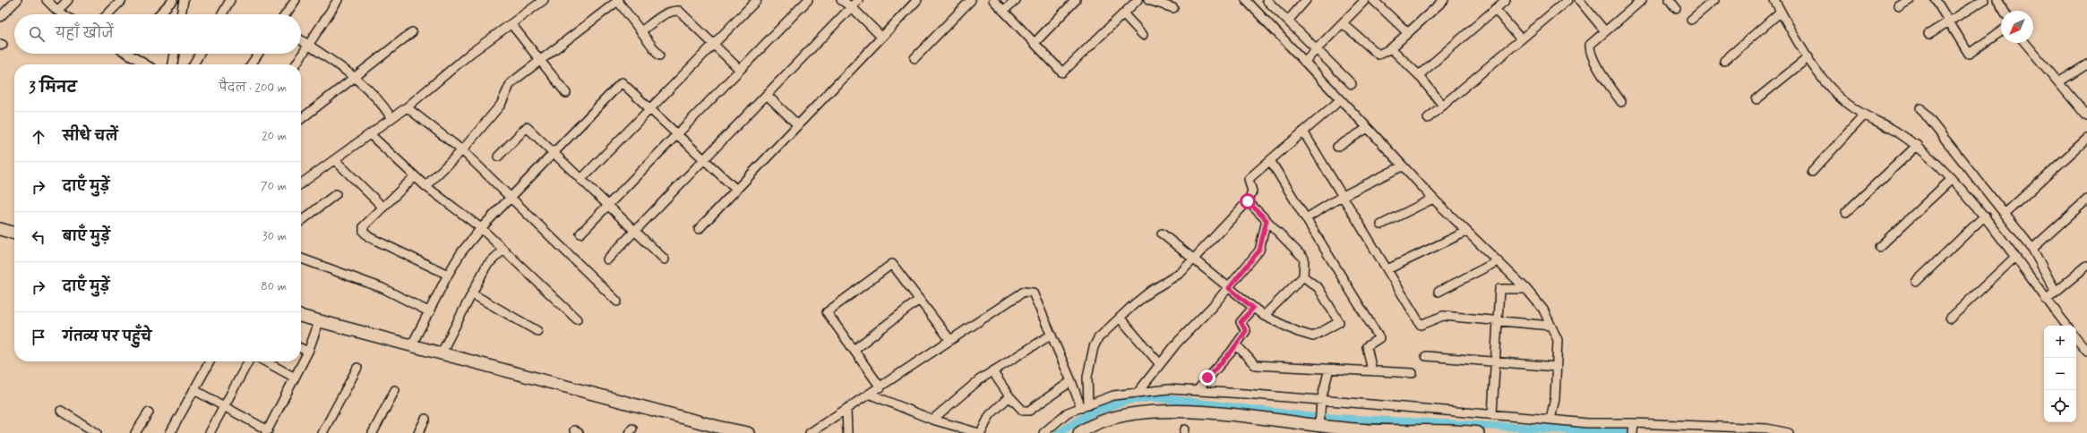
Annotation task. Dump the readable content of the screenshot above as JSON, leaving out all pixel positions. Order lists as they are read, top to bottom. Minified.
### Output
{"north":"bottom left","page":{"search":"यहाँ खोजें","heading":["3 मिनट","पैदल · 200 m"],"list":[["सीधे चलें","20 m"],["दाएँ मुड़ें","70 m"],["बाएँ मुड़ें","30 m"],["दाएँ मुड़ें","80 m"],"गंतव्य पर पहुँचे"],"map_buttons":["+","−"]}}
